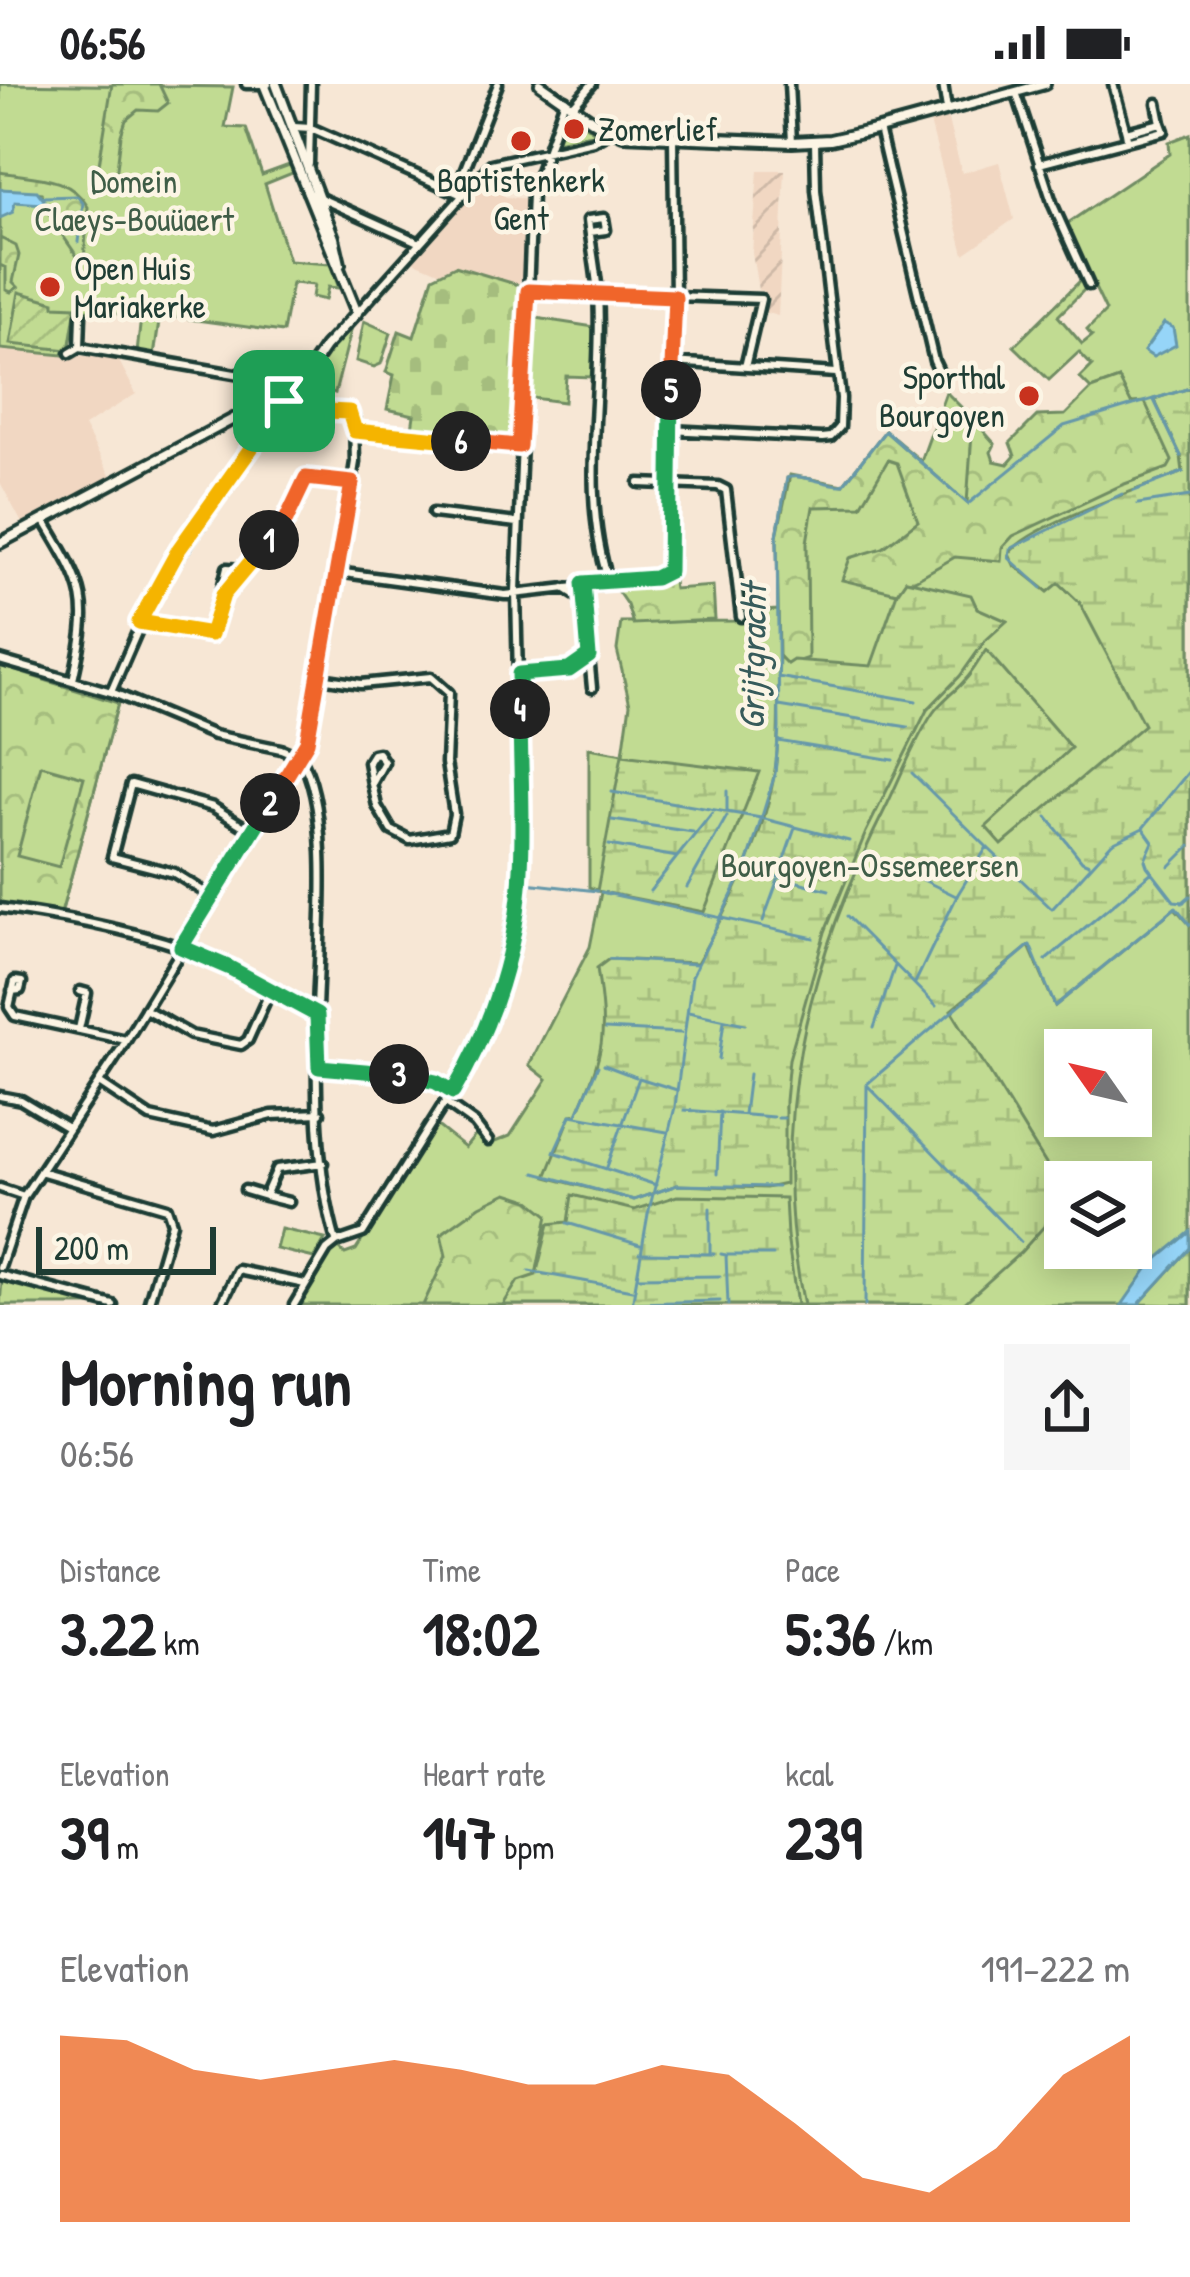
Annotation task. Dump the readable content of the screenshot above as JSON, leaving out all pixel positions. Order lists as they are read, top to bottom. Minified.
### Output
{"water":["Grijtgracht"],"parks":["Domein Claeys-Bouüaert","Bourgoyen-Ossemeersen"],"places":["Zomerlief","Baptistenkerk Gent","Open Huis Mariakerke","Sporthal Bourgoyen"],"scale_bar":"200 m","north":"top left","page":{"status":"06:56","pins":["5","6","1","4","2","3"],"scale":"200 m","heading":["Morning run","06:56"],"stats":[["Distance","3.22 km"],["Time","18:02"],["Pace","5:36 /km"],["Elevation","39 m"],["Heart rate","147 bpm"],["kcal","239"]],"chart":["Elevation","191–222 m"]}}
